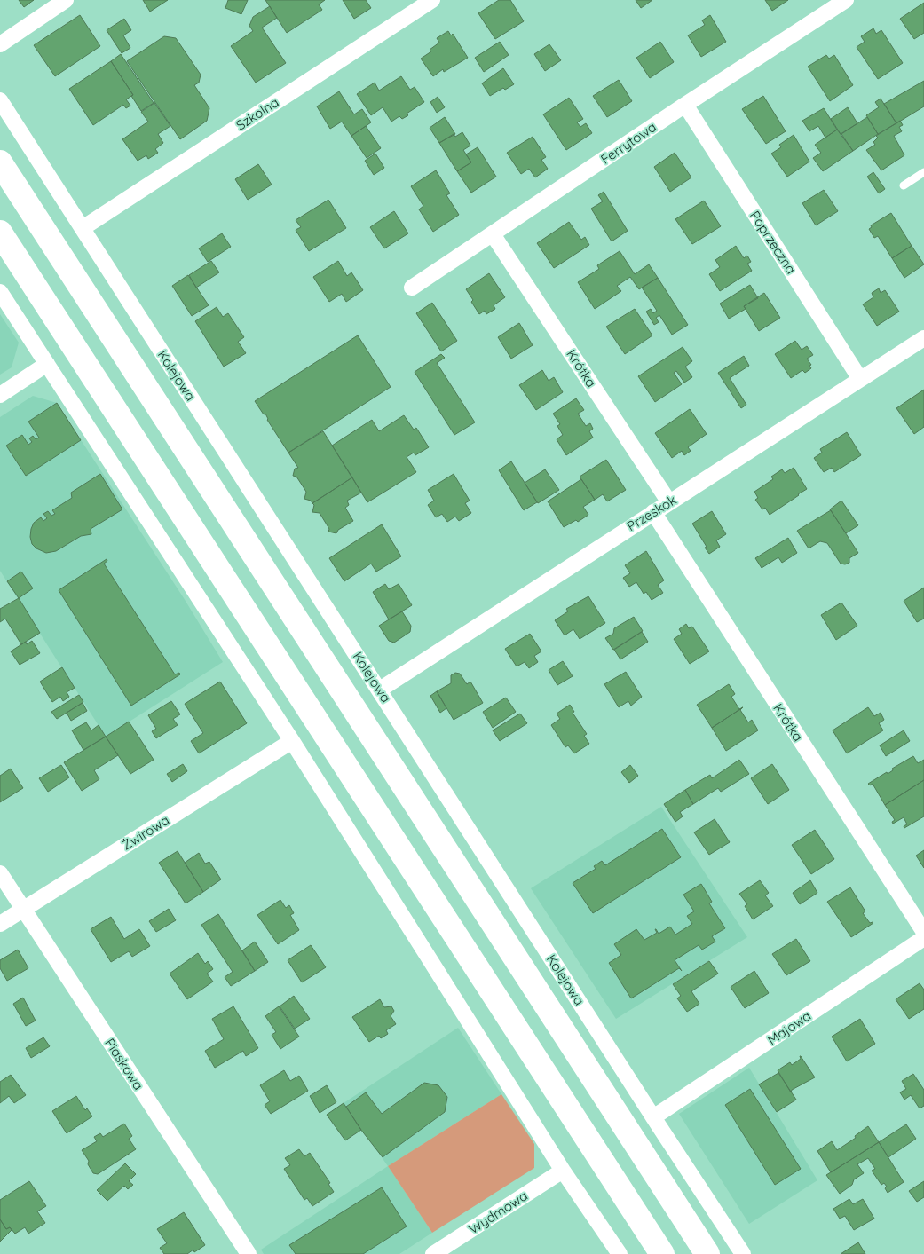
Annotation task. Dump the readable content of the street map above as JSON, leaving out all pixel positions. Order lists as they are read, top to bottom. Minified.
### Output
{"streets":{"street":["Szkolna","Ferrytowa","Poprzeczna","Krótka","Kolejowa","Przeskok","Żwirowa","Majowa","Piaskowa","Wydmowa"]},"crossings":[["Szkolna","Kolejowa"],["Ferrytowa","Poprzeczna"],["Ferrytowa","Krótka"],["Poprzeczna","Przeskok"],["Krótka","Przeskok"],["Kolejowa","Przeskok"],["Kolejowa","Majowa"],["Żwirowa","Piaskowa"]]}
